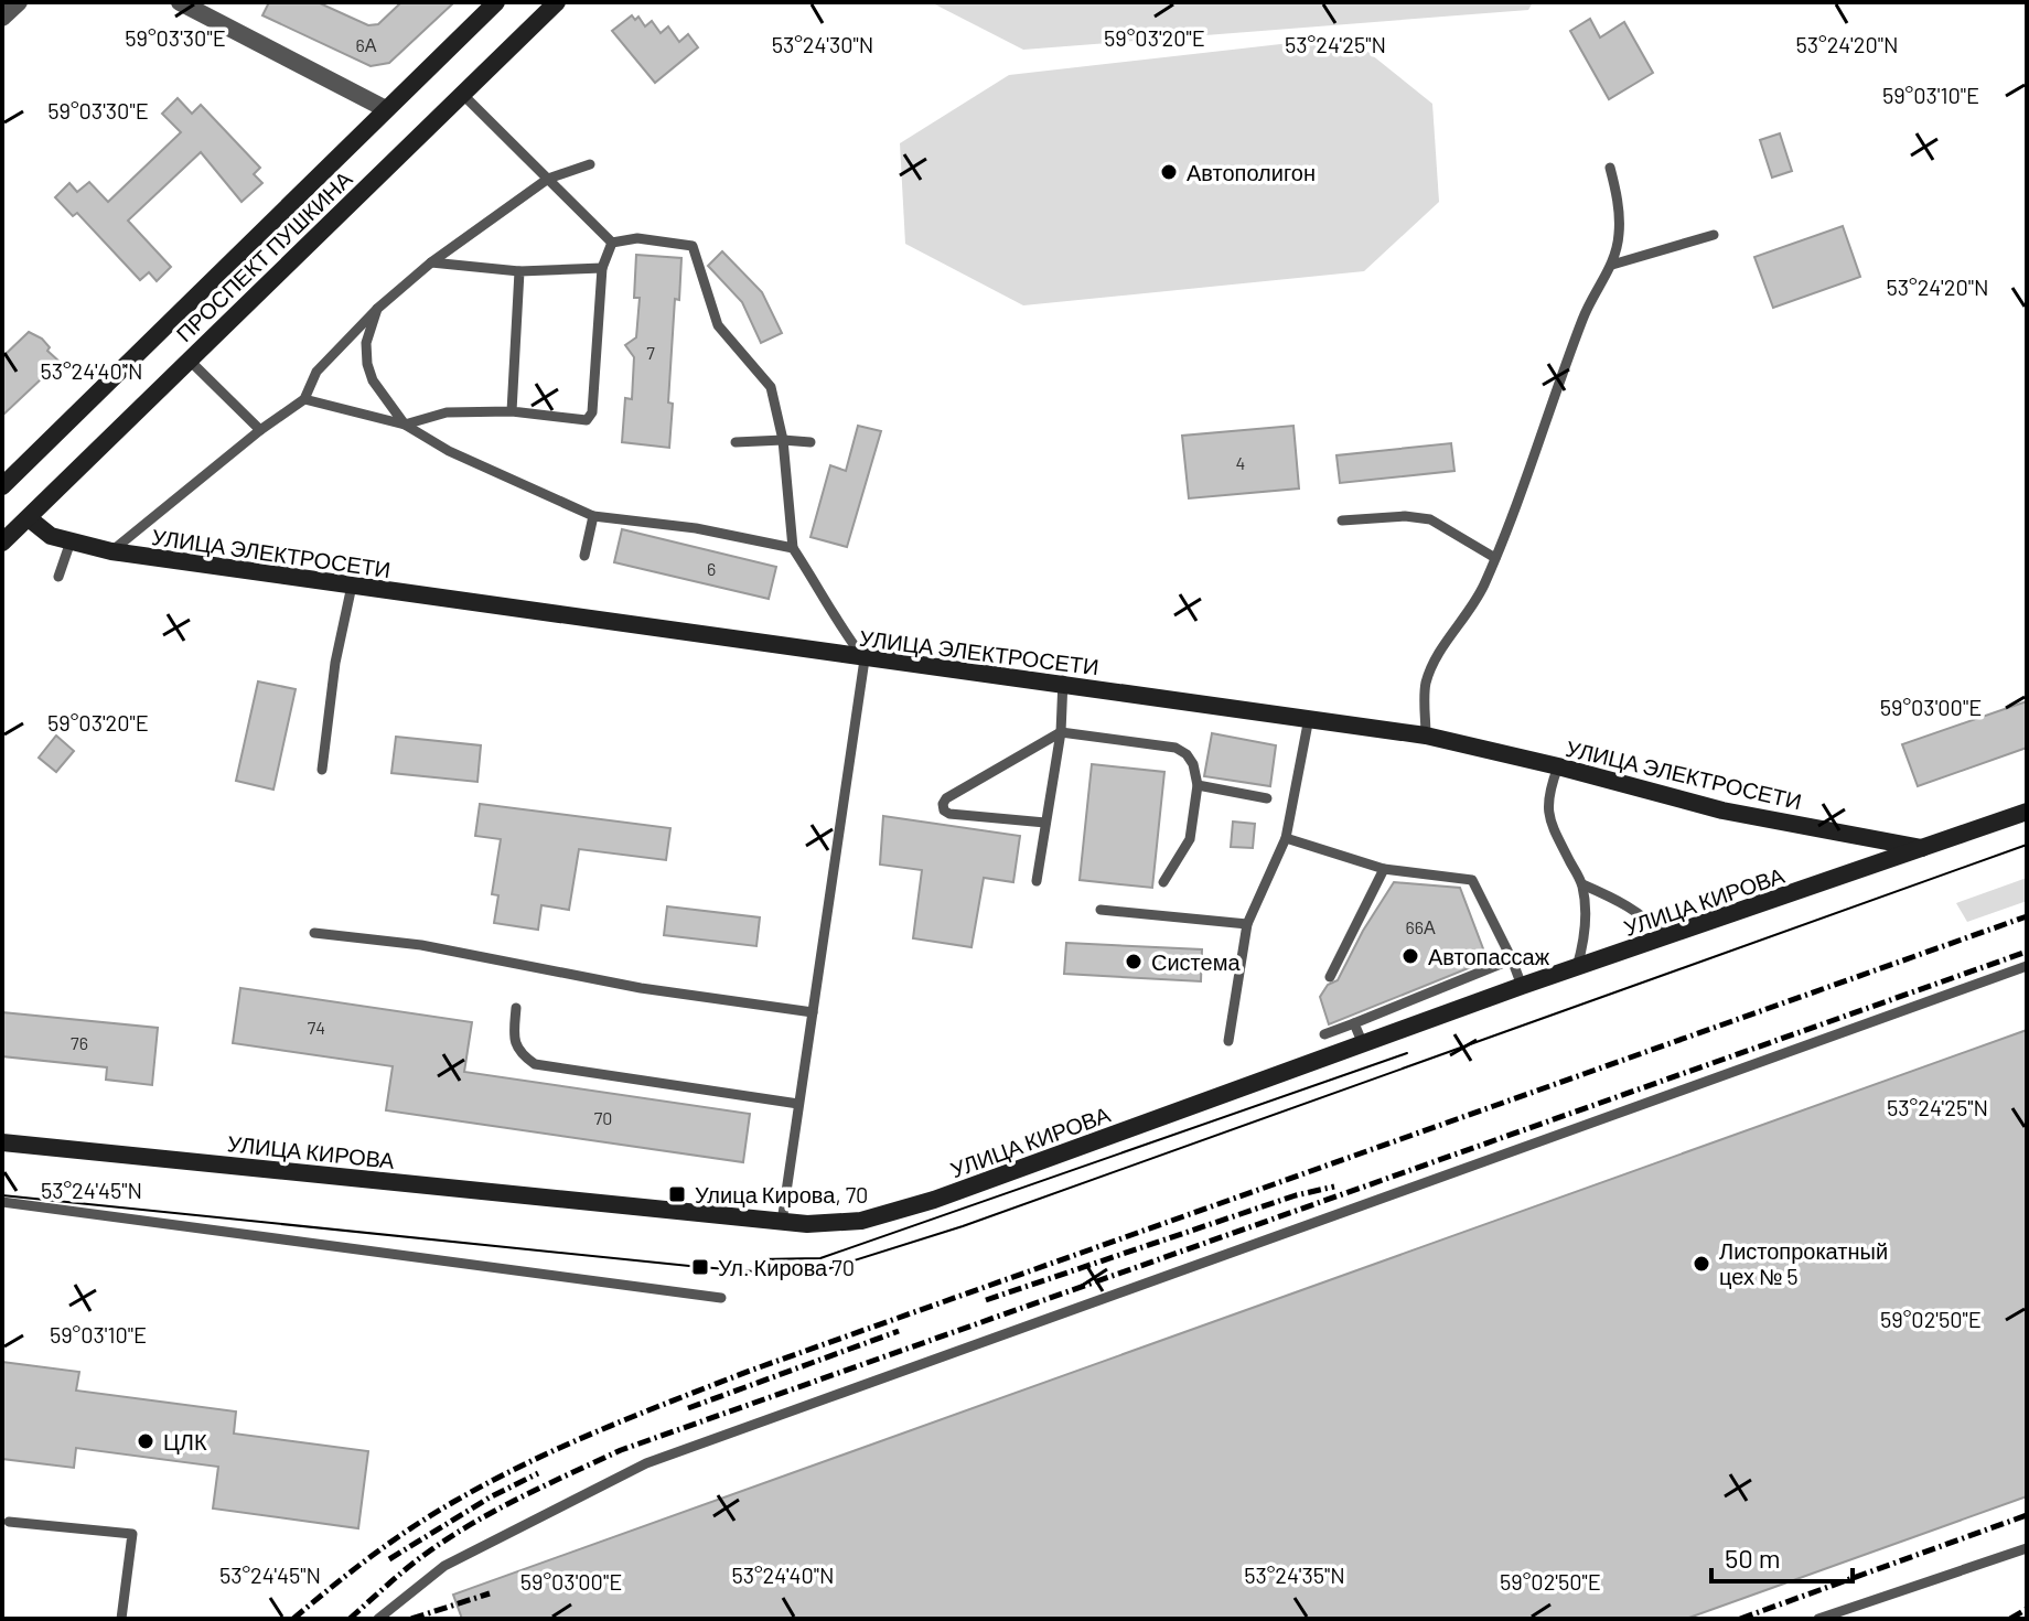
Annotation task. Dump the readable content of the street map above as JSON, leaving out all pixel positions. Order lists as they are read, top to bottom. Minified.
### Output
{"streets":{"main road":["ПРОСПЕКТ ПУШКИНА","УЛИЦА ЭЛЕКТРОСЕТИ","УЛИЦА КИРОВА"]},"crossings":[["ПРОСПЕКТ ПУШКИНА","УЛИЦА ЭЛЕКТРОСЕТИ"],["УЛИЦА ЭЛЕКТРОСЕТИ","УЛИЦА КИРОВА"]],"places":{"other":["Автополигон","Автопассаж","Система","Листопрокатный цех № 5","ЦЛК"],"transit":["Улица Кирова, 70","Ул. Кирова 70"]},"house_numbers":["6А","7","4","6","66А","74","76","70"],"scale_bar":"50 m","coordinates":["59°03'30\"E","59°03'20\"E","53°24'25\"N","53°24'30\"N","53°24'20\"N","59°03'10\"E","53°24'40\"N","59°03'00\"E","53°24'45\"N","59°02'50\"E","53°24'35\"N"]}
